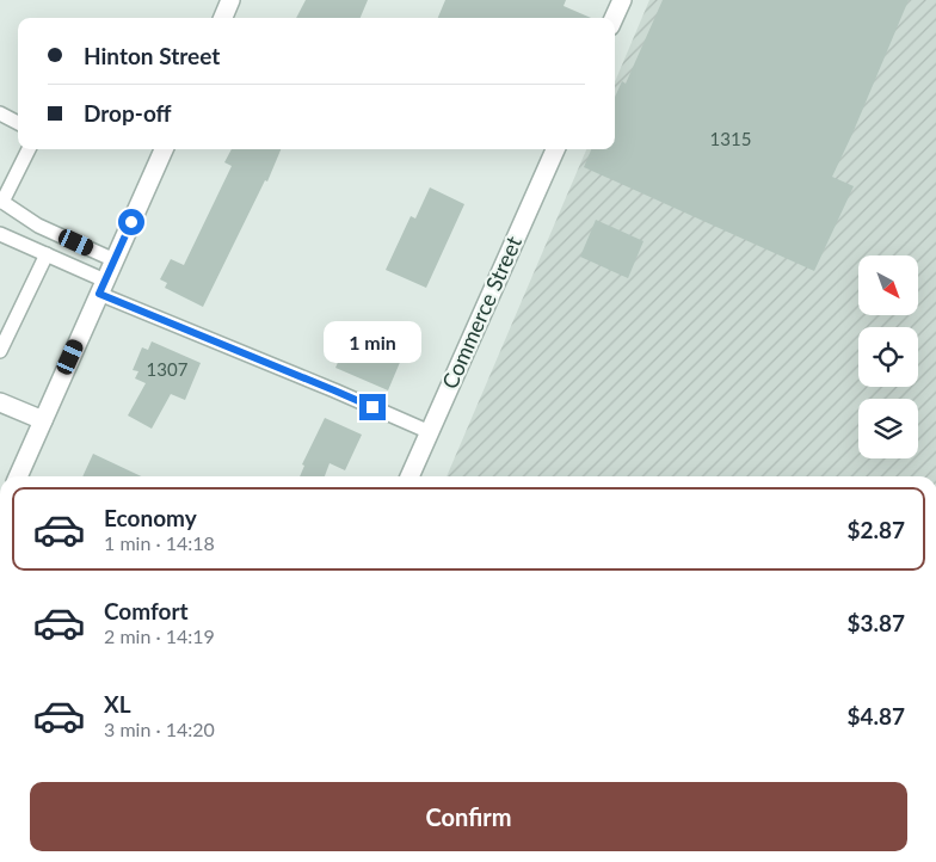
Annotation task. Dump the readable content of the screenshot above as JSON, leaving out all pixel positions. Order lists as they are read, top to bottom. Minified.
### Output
{"streets":{"street":["Commerce Street"]},"house_numbers":["1315","1307"],"north":"bottom right","page":{"banner":["Hinton Street","Drop-off"],"bubble":"1 min","list":[{"name":"Economy","note":"1 min · 14:18","value":"$2.87"},{"name":"Comfort","note":"2 min · 14:19","value":"$3.87"},{"name":"XL","note":"3 min · 14:20","value":"$4.87"}],"buttons":"Confirm"}}
